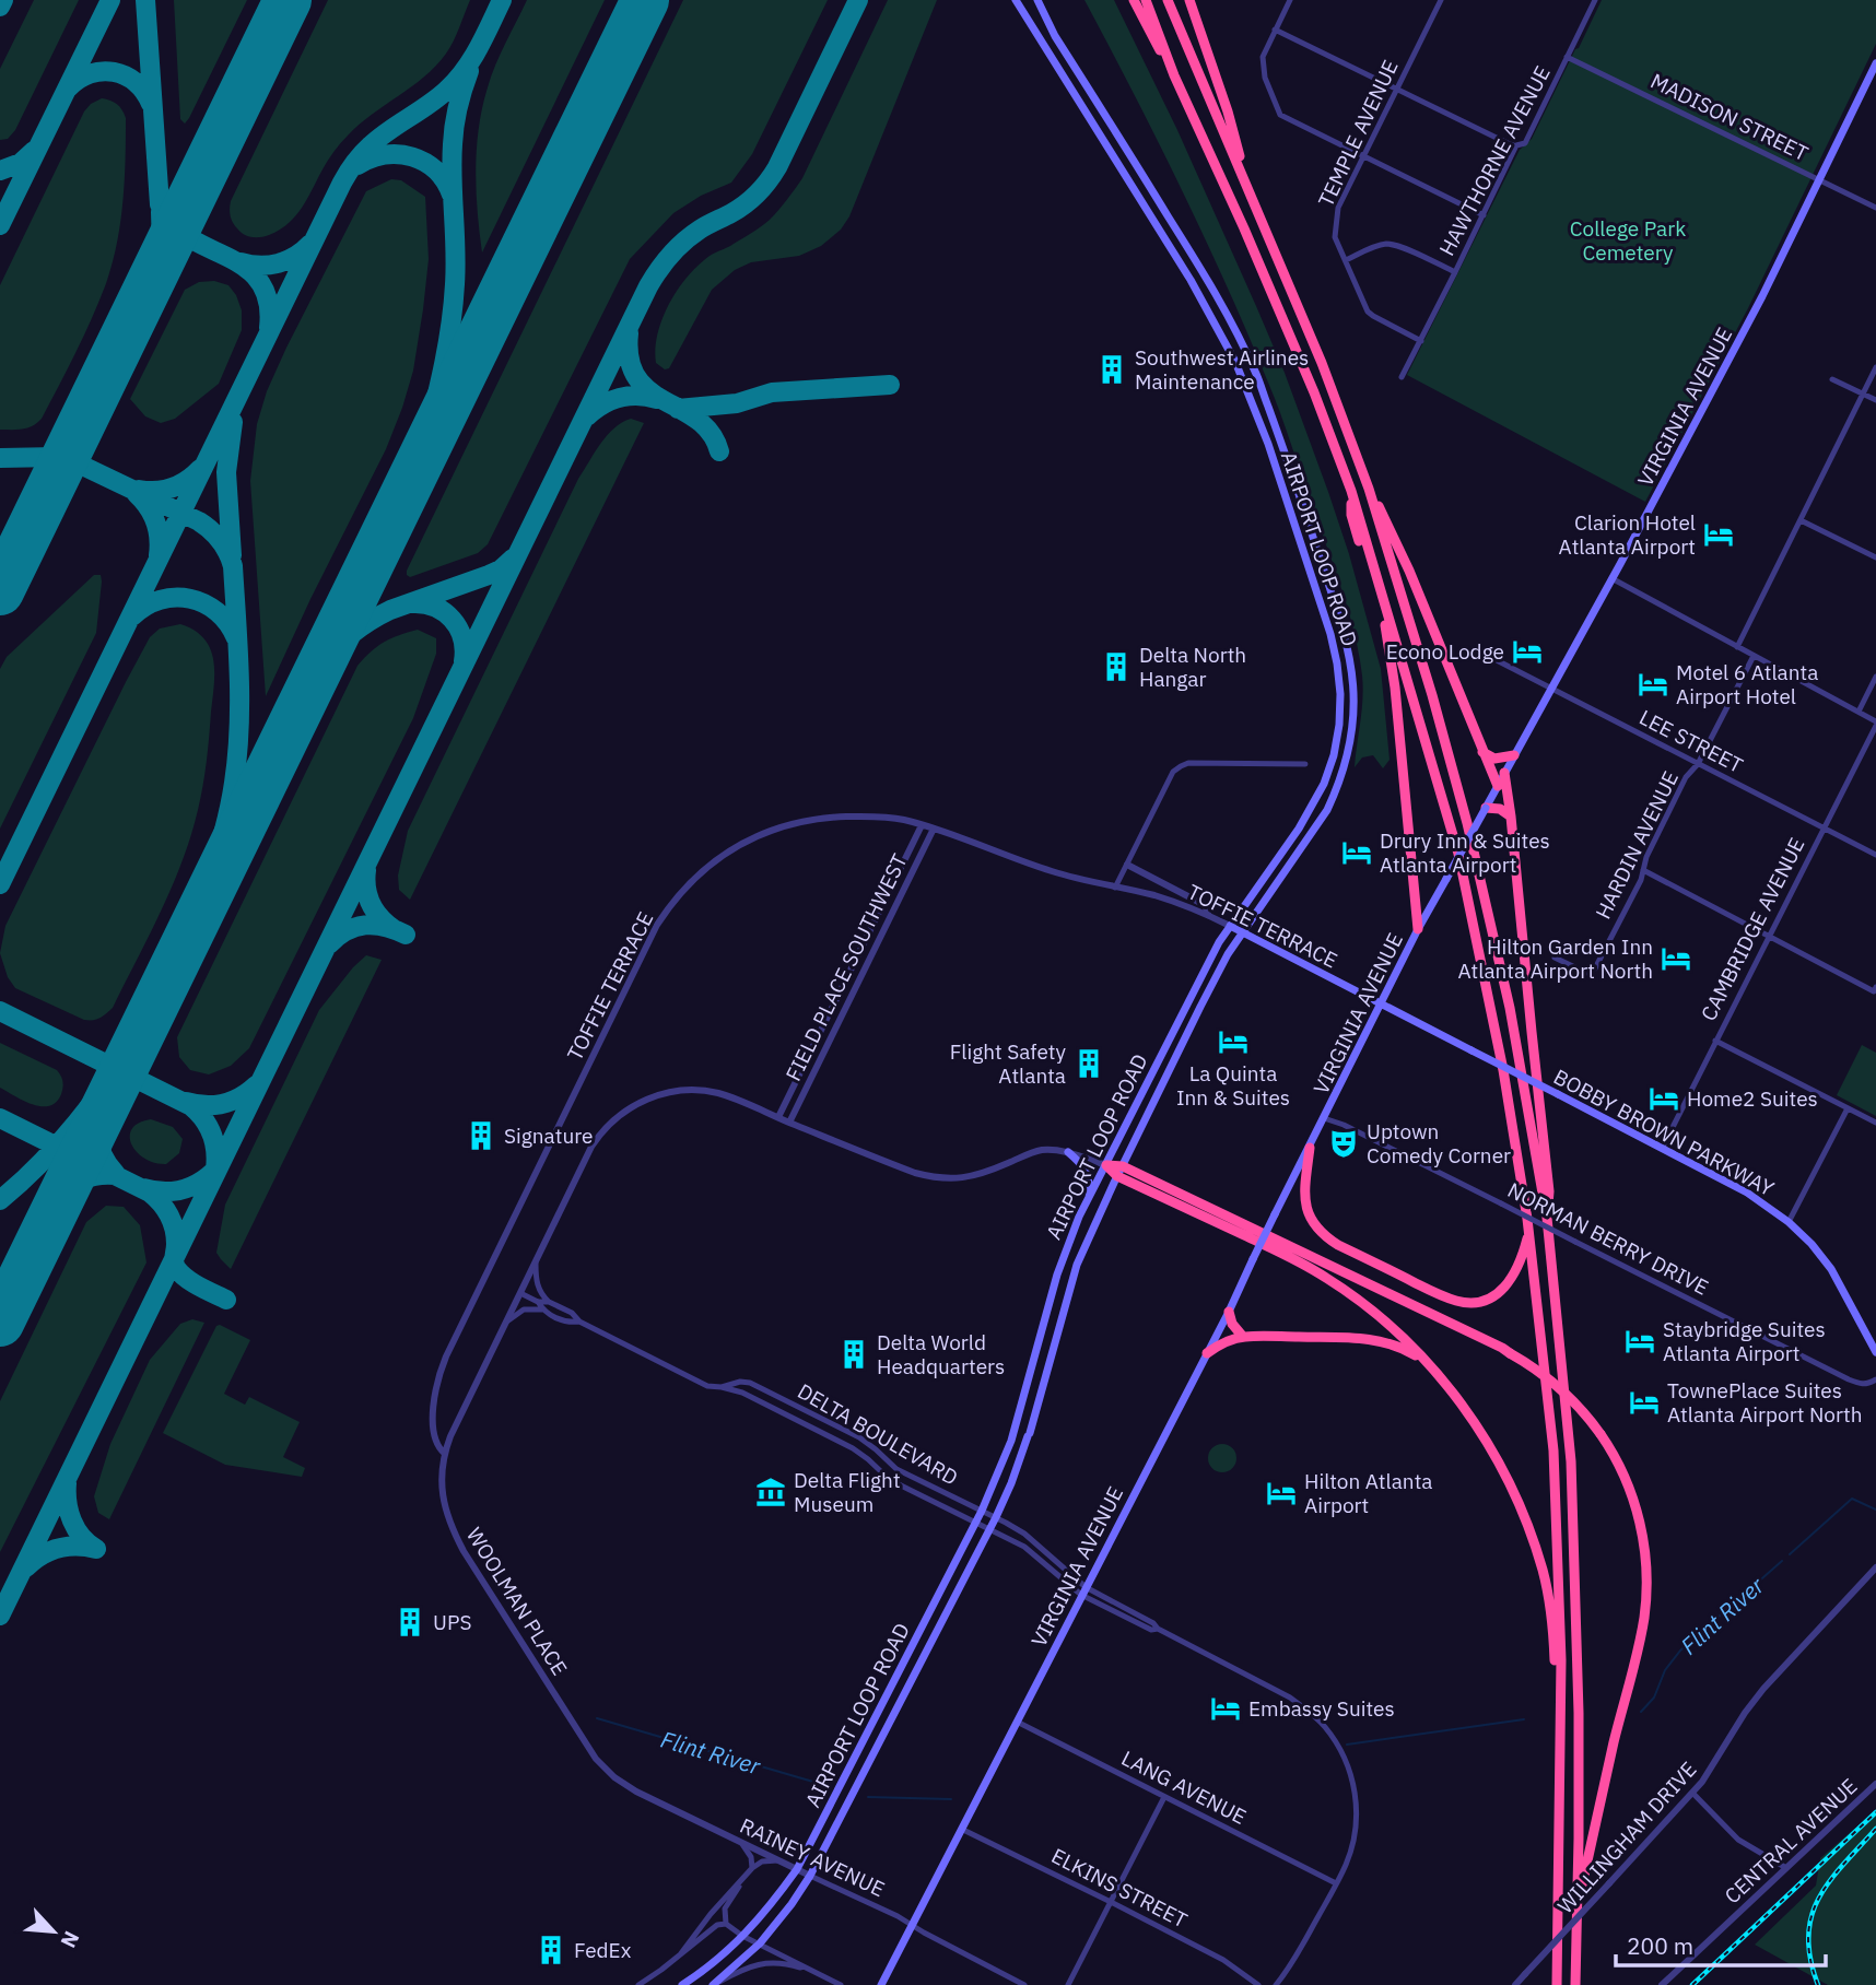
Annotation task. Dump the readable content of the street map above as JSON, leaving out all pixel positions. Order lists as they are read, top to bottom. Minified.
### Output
{"streets":{"main road":["VIRGINIA AVENUE","AIRPORT LOOP ROAD","TOFFIE TERRACE","BOBBY BROWN PARKWAY"],"street":["MADISON STREET","TEMPLE AVENUE","HAWTHORNE AVENUE","LEE STREET","HARDIN AVENUE","CAMBRIDGE AVENUE","FIELD PLACE SOUTHWEST","NORMAN BERRY DRIVE","DELTA BOULEVARD","WOOLMAN PLACE","LANG AVENUE","WILLINGHAM DRIVE","CENTRAL AVENUE","RAINEY AVENUE","ELKINS STREET"]},"crossings":[["MADISON STREET","HAWTHORNE AVENUE"],["MADISON STREET","VIRGINIA AVENUE"],["TEMPLE AVENUE","HAWTHORNE AVENUE"],["VIRGINIA AVENUE","LEE STREET"],["VIRGINIA AVENUE","TOFFIE TERRACE"],["VIRGINIA AVENUE","BOBBY BROWN PARKWAY"],["VIRGINIA AVENUE","NORMAN BERRY DRIVE"],["VIRGINIA AVENUE","DELTA BOULEVARD"],["VIRGINIA AVENUE","LANG AVENUE"],["VIRGINIA AVENUE","RAINEY AVENUE"],["VIRGINIA AVENUE","ELKINS STREET"],["AIRPORT LOOP ROAD","TOFFIE TERRACE"],["AIRPORT LOOP ROAD","DELTA BOULEVARD"],["AIRPORT LOOP ROAD","RAINEY AVENUE"],["LEE STREET","HARDIN AVENUE"],["LEE STREET","CAMBRIDGE AVENUE"],["TOFFIE TERRACE","FIELD PLACE SOUTHWEST"],["TOFFIE TERRACE","BOBBY BROWN PARKWAY"],["TOFFIE TERRACE","WOOLMAN PLACE"],["CAMBRIDGE AVENUE","BOBBY BROWN PARKWAY"],["FIELD PLACE SOUTHWEST","WOOLMAN PLACE"],["WOOLMAN PLACE","RAINEY AVENUE"]],"water":["Flint River"],"parks":["College Park Cemetery"],"places":{"building":["Southwest Airlines Maintenance","Delta North Hangar","Flight Safety Atlanta","Signature","Delta World Headquarters","UPS","FedEx"],"hotel":["Clarion Hotel Atlanta Airport","Econo Lodge","Motel 6 Atlanta Airport Hotel","Drury Inn & Suites Atlanta Airport","Hilton Garden Inn Atlanta Airport North","La Quinta Inn & Suites","Home2 Suites","Staybridge Suites Atlanta Airport","TownePlace Suites Atlanta Airport North","Hilton Atlanta Airport","Embassy Suites"],"theatre":["Uptown Comedy Corner"],"museum":["Delta Flight Museum"]},"scale_bar":"200 m","north":"bottom right"}
